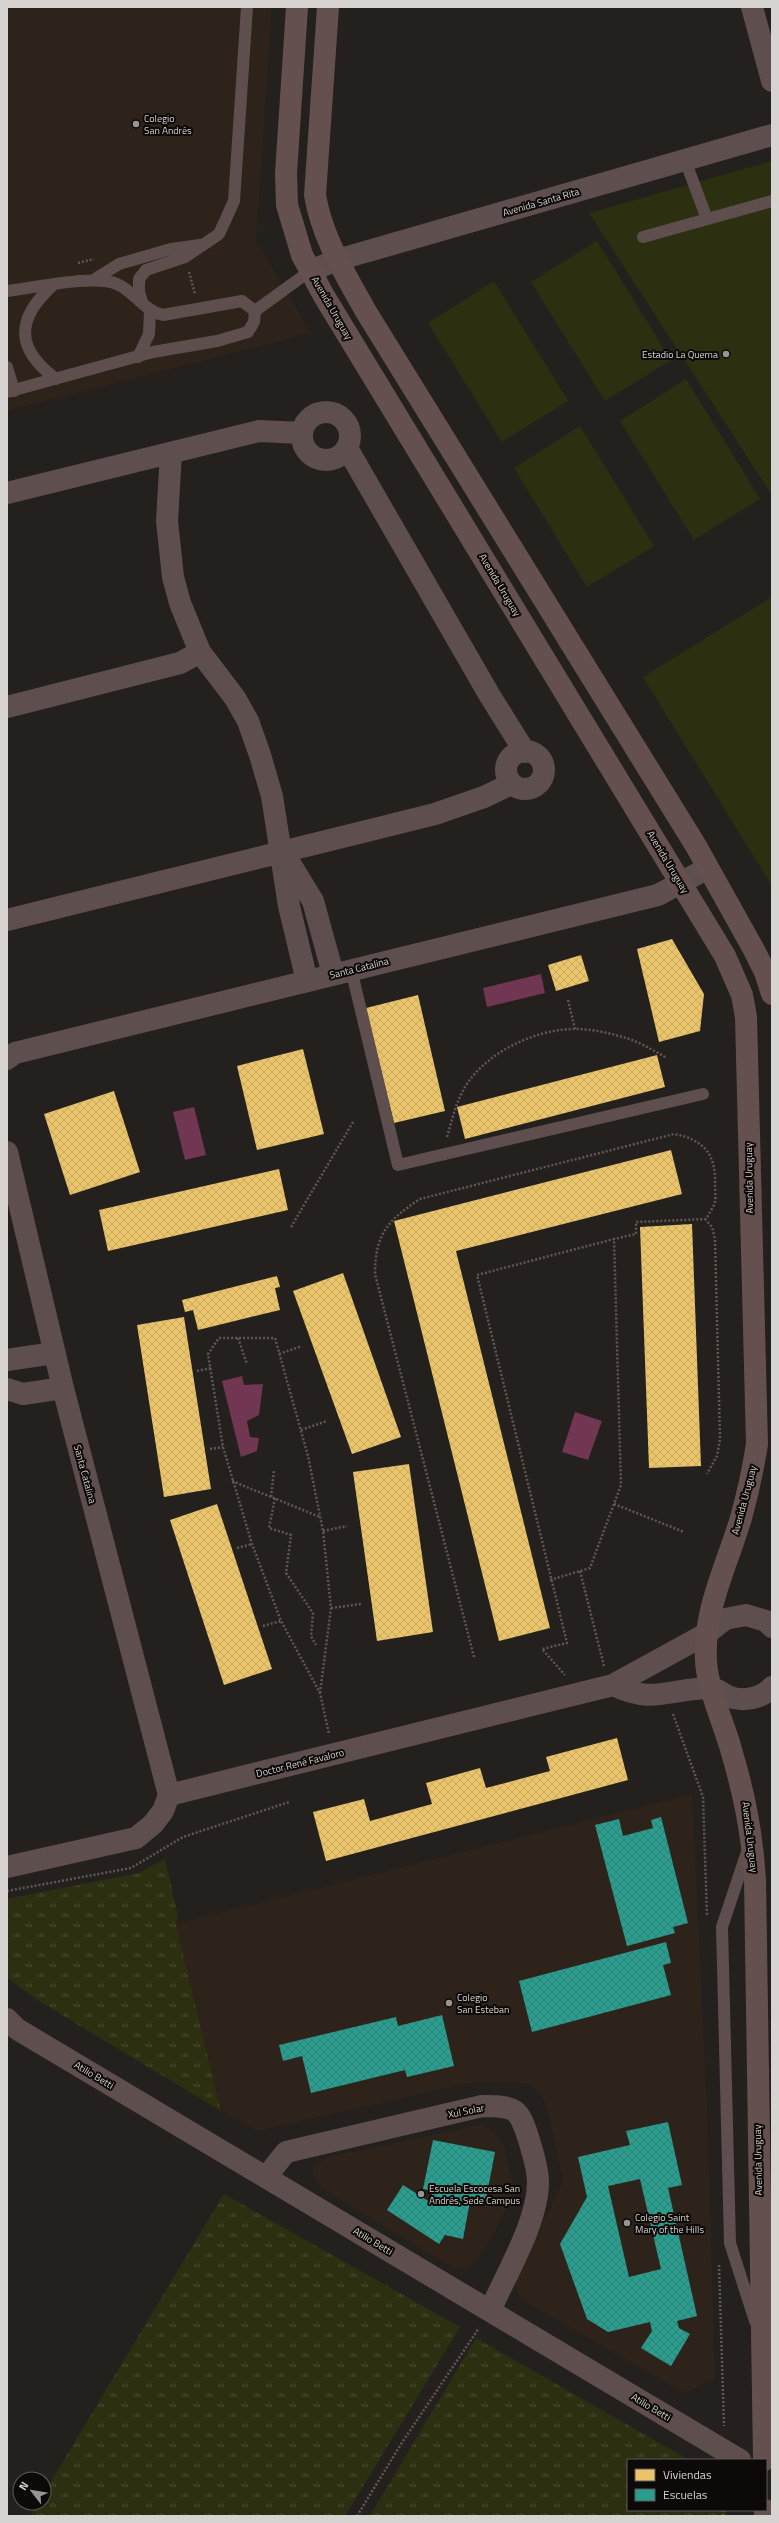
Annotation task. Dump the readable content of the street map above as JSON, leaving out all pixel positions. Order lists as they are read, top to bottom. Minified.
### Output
{"streets":{"main road":["Avenida Uruguay"],"street":["Avenida Santa Rita","Santa Catalina","Doctor René Favaloro","Atilio Betti","Xul Solar"]},"crossings":[["Avenida Santa Rita","Avenida Uruguay"],["Avenida Uruguay","Santa Catalina"],["Avenida Uruguay","Doctor René Favaloro"],["Santa Catalina","Doctor René Favaloro"],["Atilio Betti","Xul Solar"]],"places":["Colegio San Andrés","Estadio La Quema","Colegio San Esteban","Escuela Escocesa San Andrés, Sede Campus","Colegio Saint Mary of the Hills"],"legend":["Viviendas","Escuelas"],"north":"top left"}
